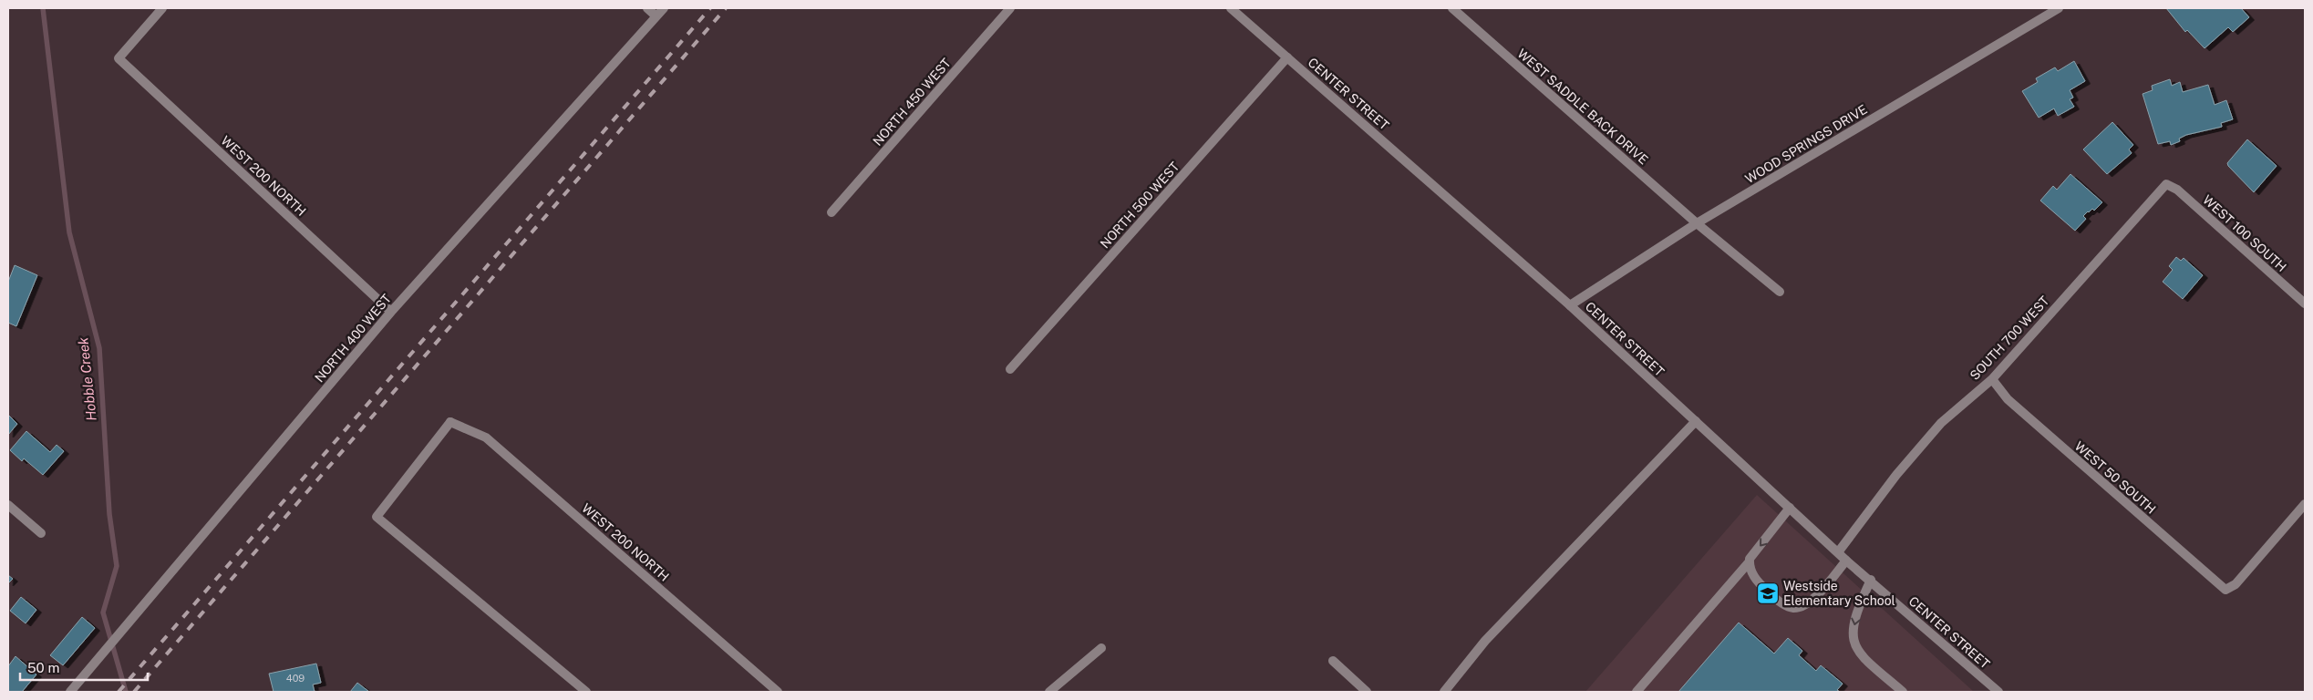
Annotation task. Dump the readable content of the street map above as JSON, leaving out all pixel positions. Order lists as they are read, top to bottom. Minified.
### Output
{"streets":{"street":["CENTER STREET","NORTH 450 WEST","WEST SADDLE BACK DRIVE","WOOD SPRINGS DRIVE","WEST 200 NORTH","NORTH 500 WEST","WEST 100 SOUTH","NORTH 400 WEST","SOUTH 700 WEST","WEST 50 SOUTH"]},"crossings":[["CENTER STREET","WOOD SPRINGS DRIVE"],["CENTER STREET","NORTH 500 WEST"],["CENTER STREET","SOUTH 700 WEST"],["WEST SADDLE BACK DRIVE","WOOD SPRINGS DRIVE"],["WEST 200 NORTH","NORTH 400 WEST"],["WEST 100 SOUTH","SOUTH 700 WEST"],["SOUTH 700 WEST","WEST 50 SOUTH"]],"water":["Hobble Creek"],"places":{"school or university":["Westside Elementary School"]},"house_numbers":["409"],"scale_bar":"50 m"}
